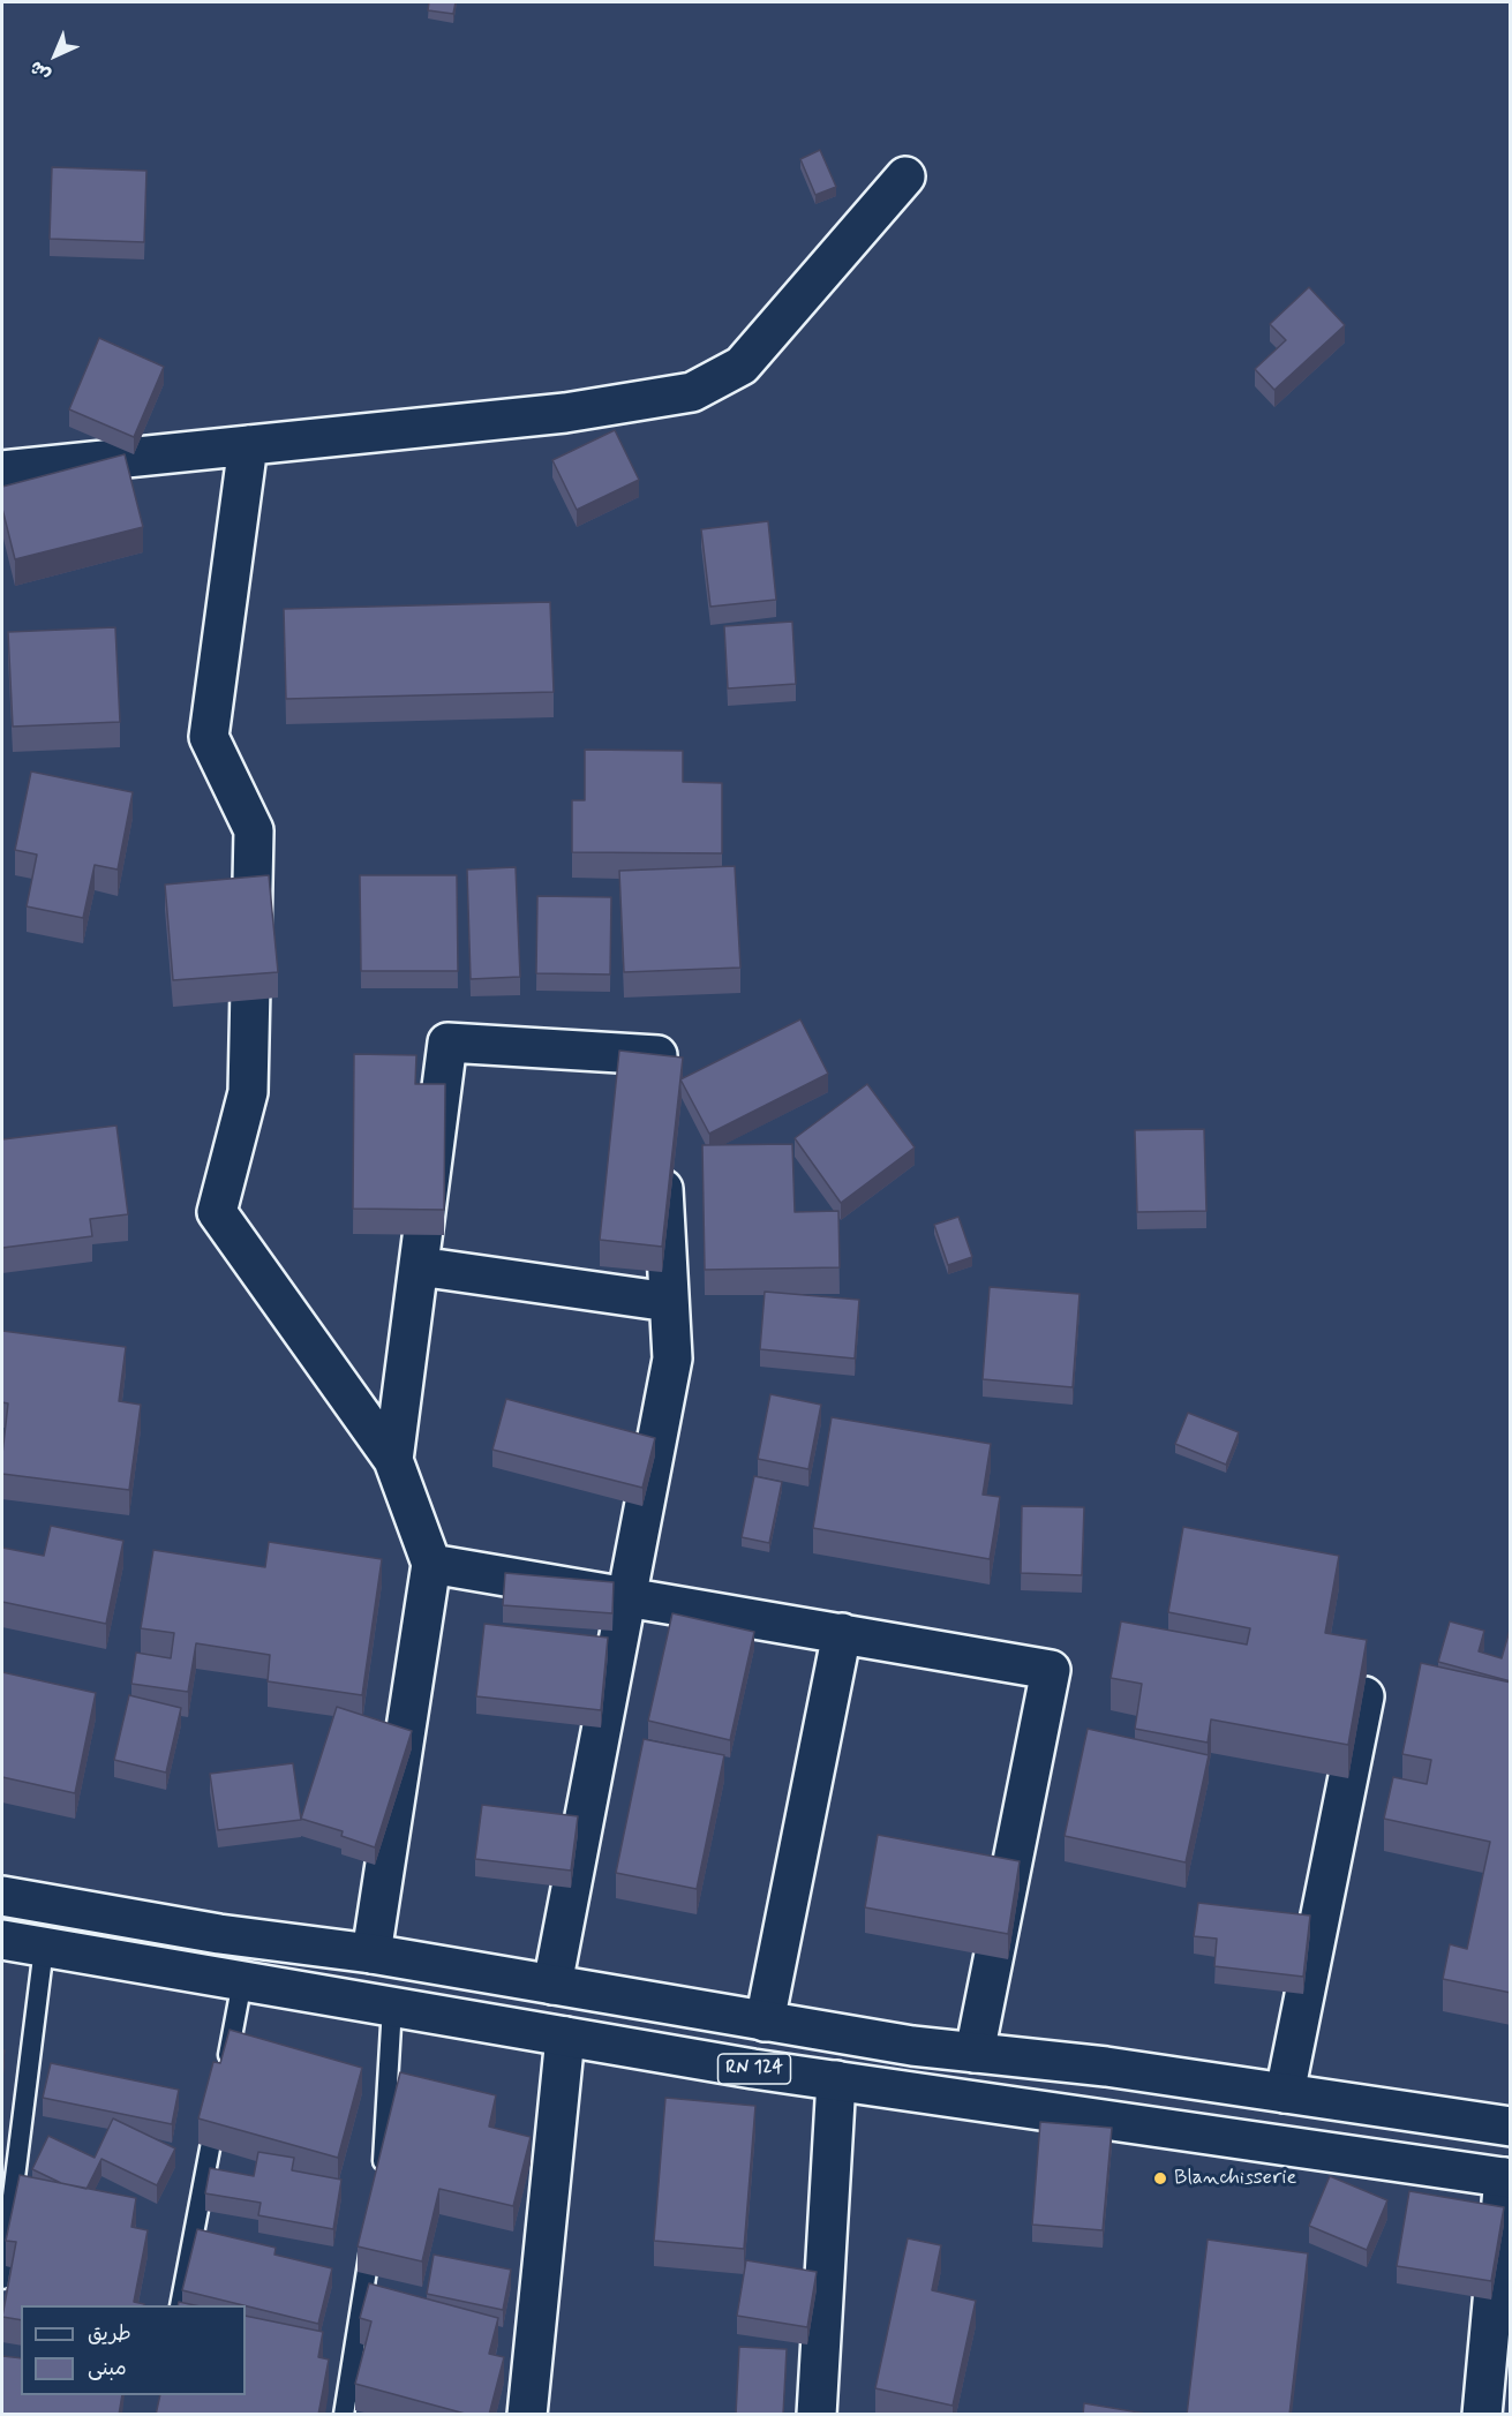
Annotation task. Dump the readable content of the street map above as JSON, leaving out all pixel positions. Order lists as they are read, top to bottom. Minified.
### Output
{"streets":{"street":["RN 124"]},"places":["Blanchisserie"],"legend":["طريق","مبنى"],"north":"bottom left"}
